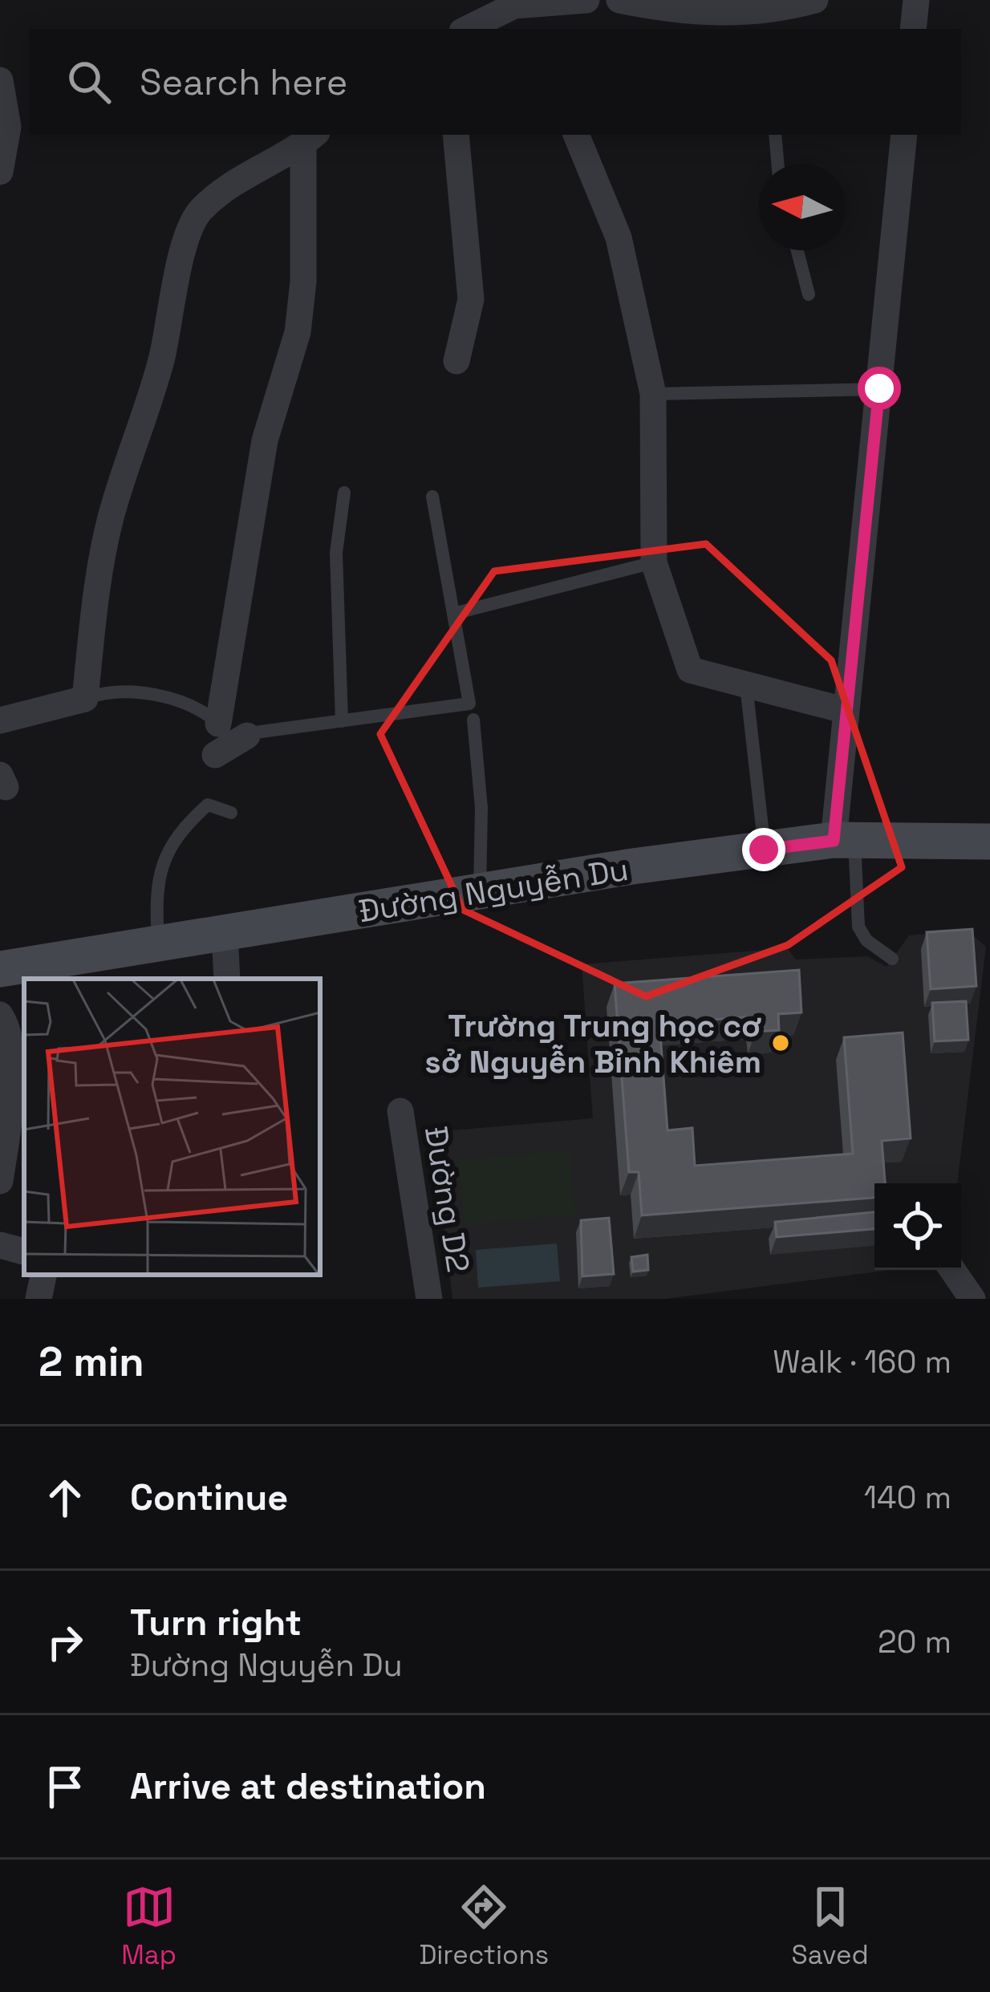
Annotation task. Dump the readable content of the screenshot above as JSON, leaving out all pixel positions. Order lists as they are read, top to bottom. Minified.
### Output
{"streets":{"main road":["Đường Nguyễn Du"],"street":["Đường D2"]},"places":["Trường Trung học cơ sở Nguyễn Bỉnh Khiêm"],"north":"left","page":{"search":"Search here","heading":["2 min","Walk · 160 m"],"list":[["Continue","140 m"],["Turn right","Đường Nguyễn Du","20 m"],"Arrive at destination"],"nav":["Map","Directions","Saved"]}}
